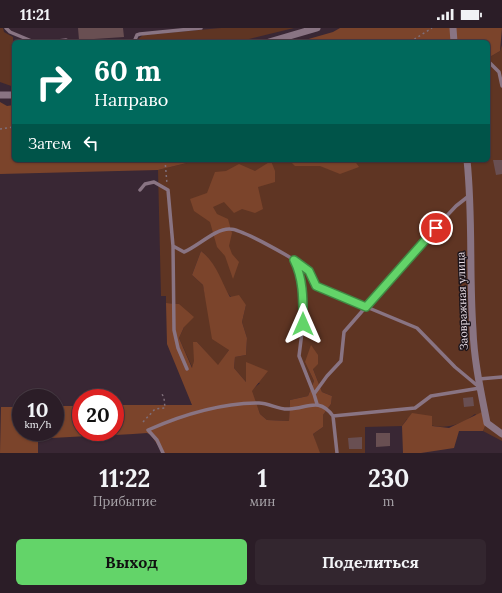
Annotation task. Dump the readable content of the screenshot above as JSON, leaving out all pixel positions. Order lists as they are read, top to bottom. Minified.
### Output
{"streets":{"street":["Заовражная улица"]},"page":{"status":"11:21","turn":["60 m","Направо"],"then":"Затем","speed":"10 km/h","limit":"20","eta":["11:22","Прибытие","1","мин","230","m"],"buttons":["Выход","Поделиться"]}}
